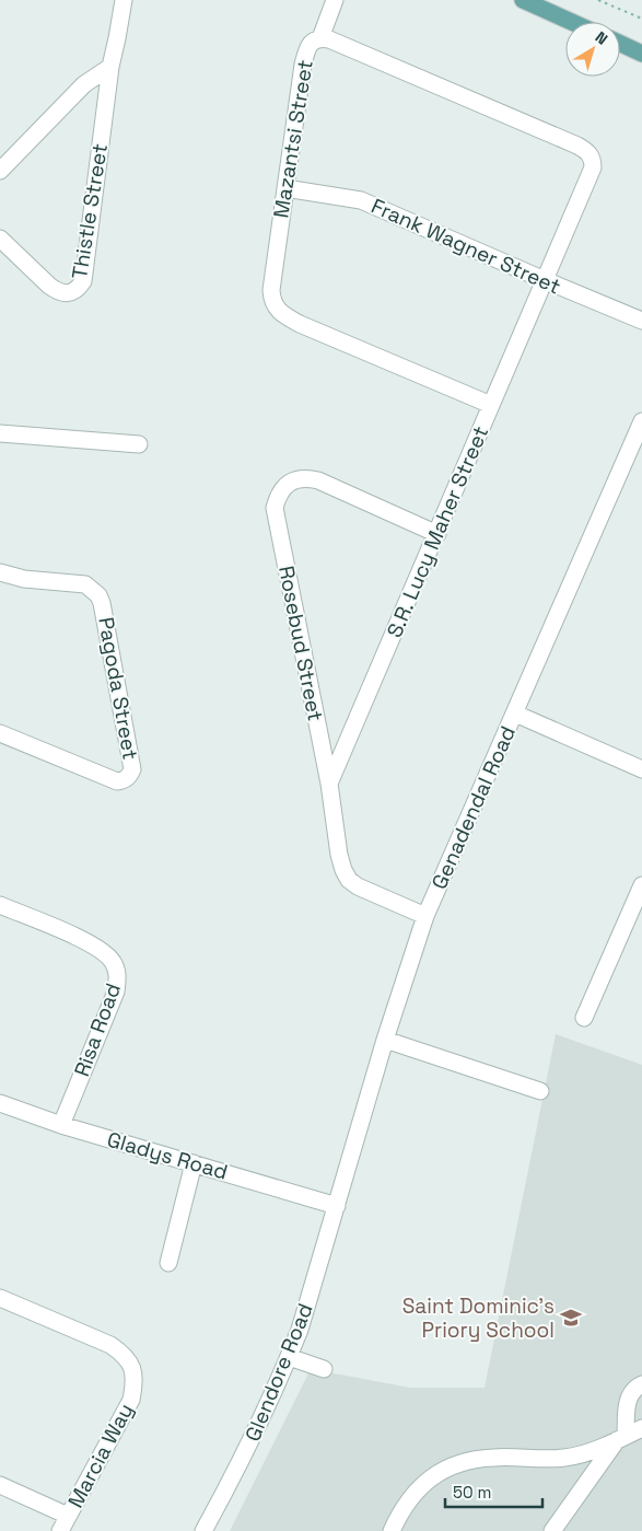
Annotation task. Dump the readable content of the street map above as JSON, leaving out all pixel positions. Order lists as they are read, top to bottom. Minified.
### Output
{"streets":{"street":["Mazantsi Street","Thistle Street","Frank Wagner Street","S.R. Lucy Maher Street","Rosebud Street","Pagoda Street","Genadendal Road","Risa Road","Gladys Road","Glendore Road","Marcia Way"]},"crossings":[["Mazantsi Street","Frank Wagner Street"],["Mazantsi Street","S.R. Lucy Maher Street"],["Frank Wagner Street","S.R. Lucy Maher Street"],["S.R. Lucy Maher Street","Rosebud Street"],["Rosebud Street","Genadendal Road"],["Genadendal Road","Gladys Road"],["Genadendal Road","Glendore Road"],["Risa Road","Gladys Road"],["Gladys Road","Glendore Road"]],"places":{"school or university":["Saint Dominic's Priory School"]},"scale_bar":"50 m","north":"top right"}
